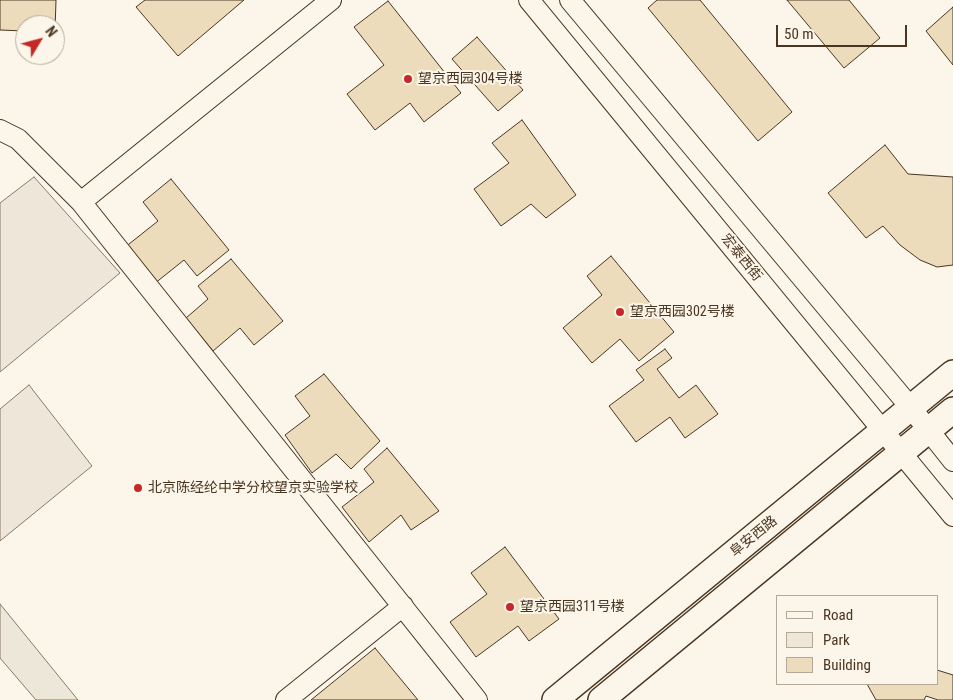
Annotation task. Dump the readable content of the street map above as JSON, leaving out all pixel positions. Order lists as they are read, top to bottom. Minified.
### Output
{"streets":{"main road":["阜安西路"],"street":["宏泰西街"]},"crossings":[["宏泰西街","阜安西路"]],"places":["望京西园304号楼","望京西园302号楼","北京陈经纶中学分校望京实验学校","望京西园311号楼"],"legend":["Road","Park","Building"],"scale_bar":"50 m","north":"top right"}
